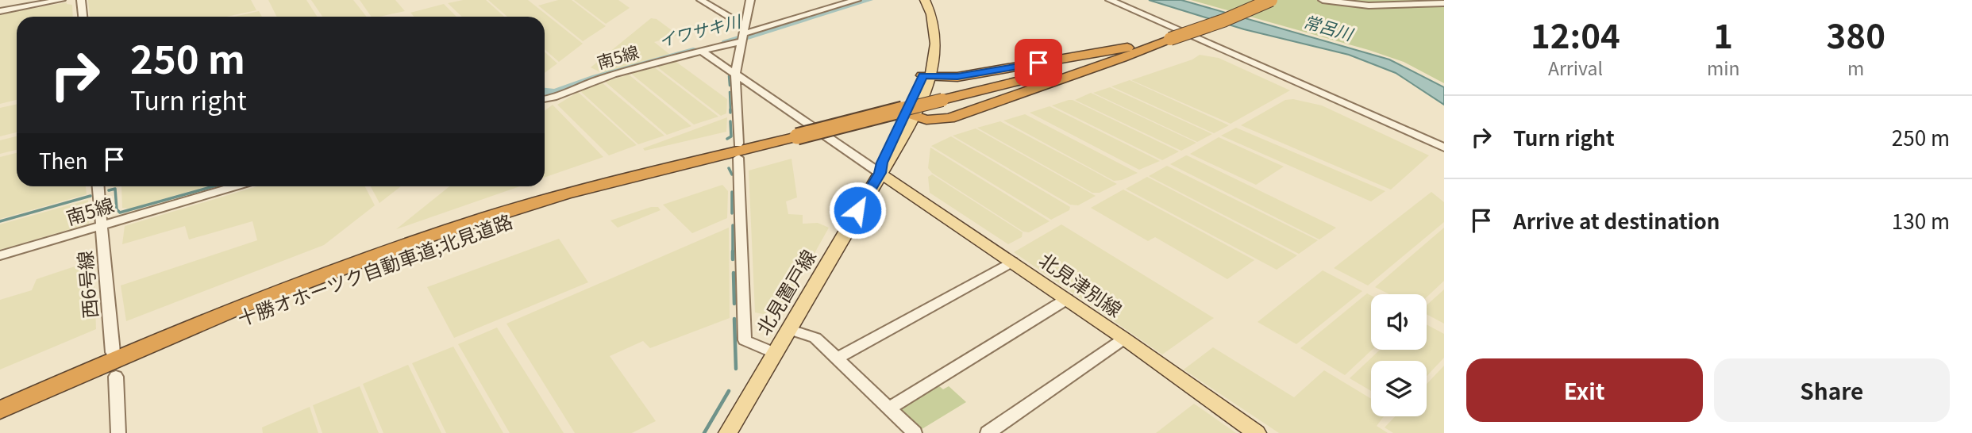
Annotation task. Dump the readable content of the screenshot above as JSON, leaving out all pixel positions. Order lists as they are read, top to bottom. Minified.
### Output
{"streets":{"highway":["十勝オホーツク自動車道;北見道路"],"main road":["北見津別線","北見置戸線"],"street":["南5線","西6号線"]},"crossings":[["南5線","西6号線"],["北見津別線","北見置戸線"]],"water":["常呂川","イワサキ川"],"page":{"eta":["12:04","Arrival","1","min","380","m"],"turn":["250 m","Turn right"],"list":[{"name":"Turn right","value":"250 m"},{"name":"Arrive at destination","value":"130 m"}],"then":"Then","buttons":["Exit","Share"]}}
